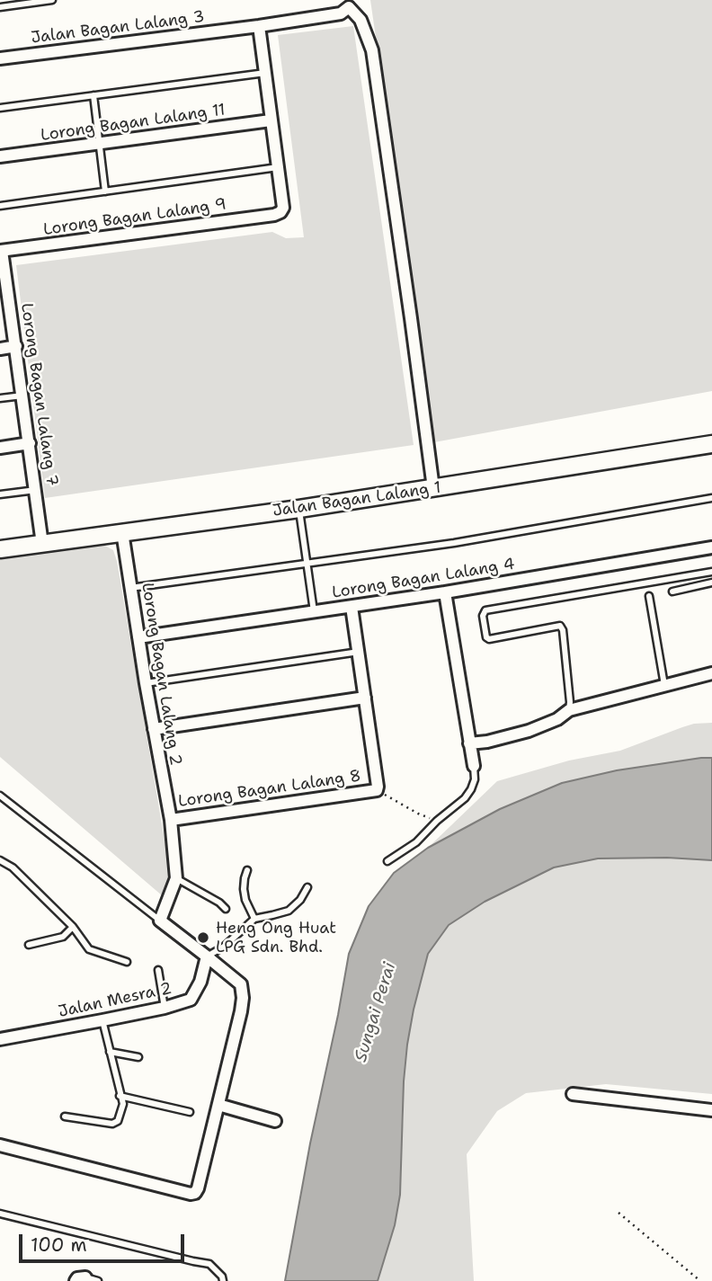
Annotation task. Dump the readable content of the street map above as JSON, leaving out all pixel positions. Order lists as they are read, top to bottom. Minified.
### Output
{"streets":{"main road":["Jalan Bagan Lalang 1"],"street":["Jalan Bagan Lalang 3","Lorong Bagan Lalang 11","Lorong Bagan Lalang 9","Lorong Bagan Lalang 7","Lorong Bagan Lalang 4","Lorong Bagan Lalang 2","Lorong Bagan Lalang 8","Jalan Mesra 2"]},"crossings":[["Lorong Bagan Lalang 9","Lorong Bagan Lalang 7"],["Lorong Bagan Lalang 7","Jalan Bagan Lalang 1"],["Jalan Bagan Lalang 1","Lorong Bagan Lalang 2"],["Lorong Bagan Lalang 4","Lorong Bagan Lalang 2"],["Lorong Bagan Lalang 4","Lorong Bagan Lalang 8"],["Lorong Bagan Lalang 2","Lorong Bagan Lalang 8"]],"water":["Sungai Perai"],"places":["Heng Ong Huat LPG Sdn. Bhd."],"scale_bar":"100 m"}
